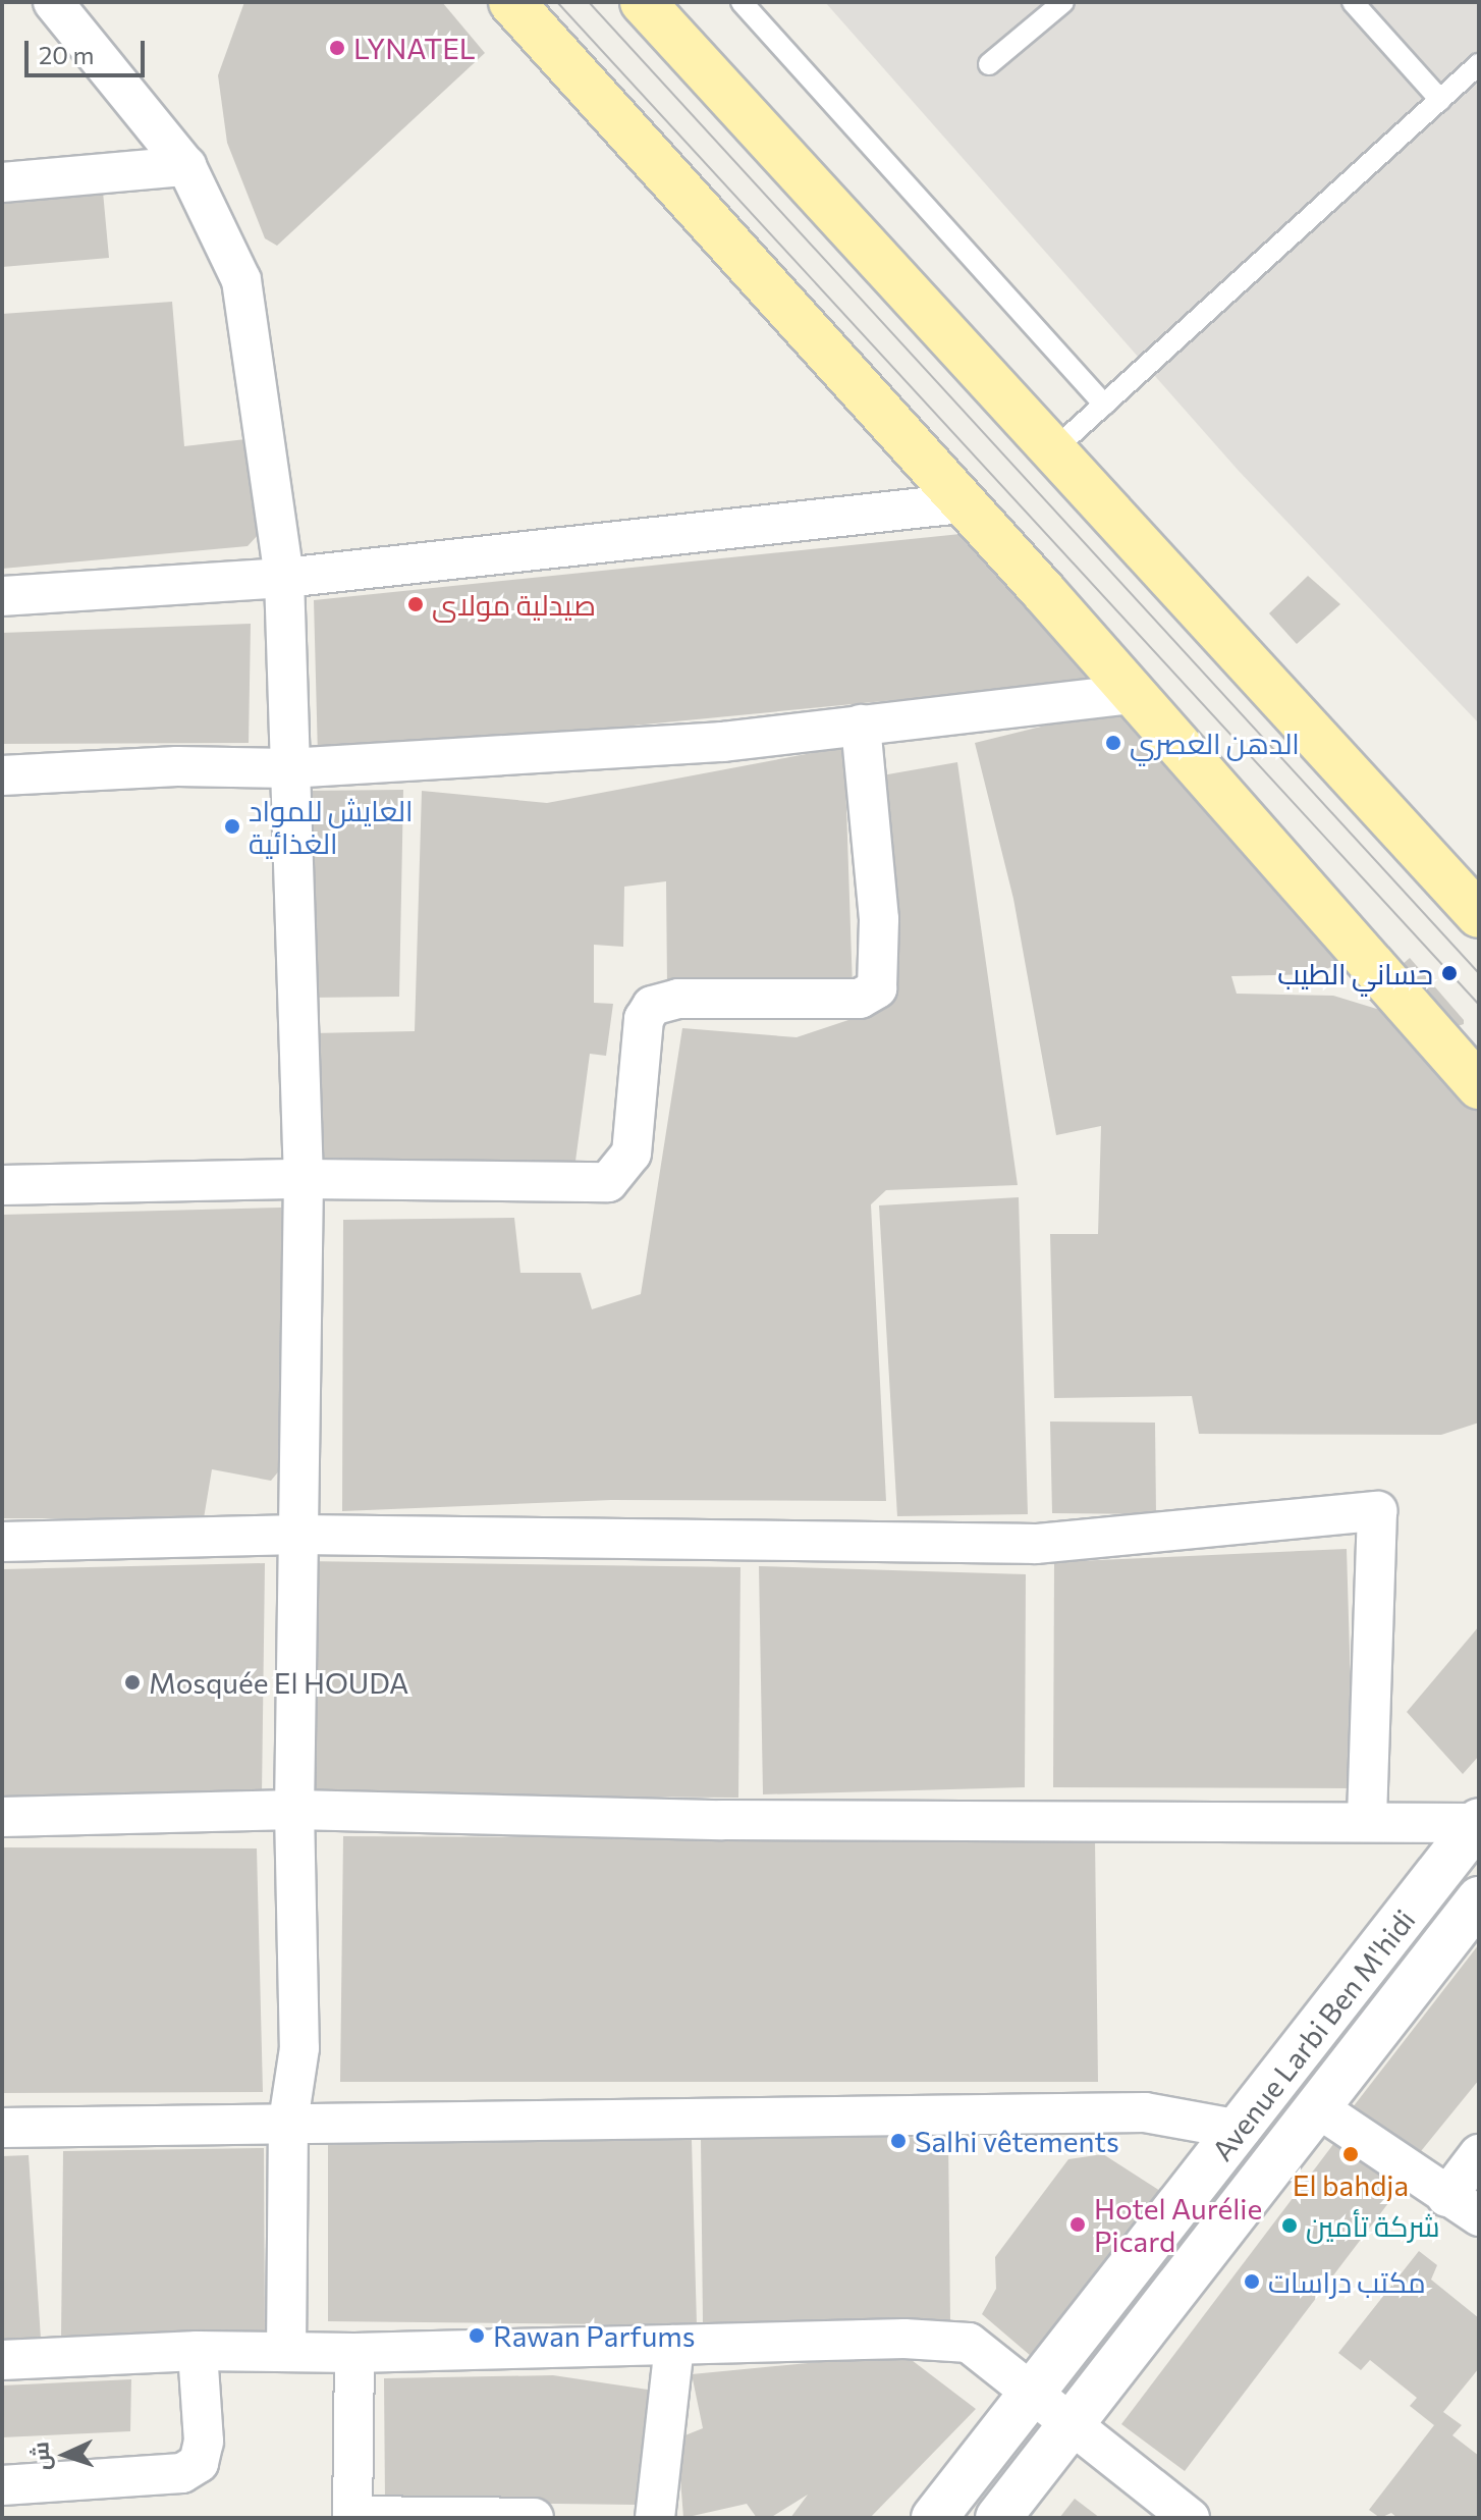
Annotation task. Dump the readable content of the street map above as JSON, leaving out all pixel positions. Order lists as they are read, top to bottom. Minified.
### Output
{"streets":{"main road":["Avenue Larbi Ben M'hidi"]},"places":["LYNATEL","صيدلية مولاى","الدهن العصري","العايش للمواد الغذائية","حساني الطيب","Mosquée El HOUDA","Salhi vêtements","El bahdja","Hotel Aurélie Picard","شركة تأمين","مكتب دراسات","Rawan Parfums"],"scale_bar":"20 m","north":"left"}
